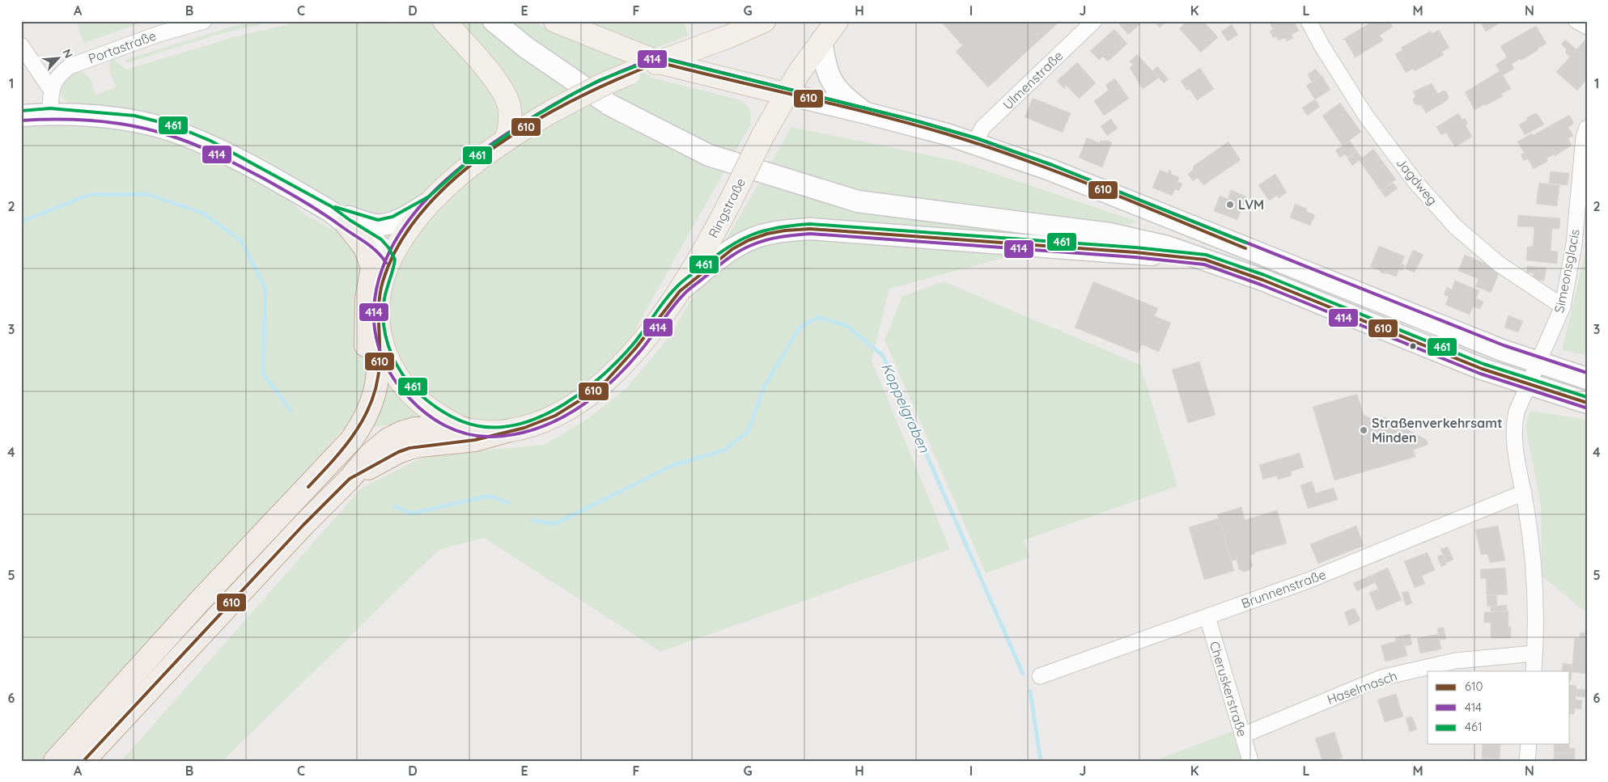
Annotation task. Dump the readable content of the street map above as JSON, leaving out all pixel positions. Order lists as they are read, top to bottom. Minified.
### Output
{"streets":{"main road":["Ringstraße"],"street":["Portastraße","Ulmenstraße","Jagdweg","Simeonsglacis","Brunnenstraße","Haselmasch","Cheruskerstraße"]},"crossings":[["Jagdweg","Simeonsglacis"],["Simeonsglacis","Brunnenstraße"],["Simeonsglacis","Haselmasch"],["Brunnenstraße","Cheruskerstraße"],["Haselmasch","Cheruskerstraße"]],"water":["Koppelgraben"],"places":["LVM","Straßenverkehrsamt Minden"],"lines":["transit line 414","transit line 461","transit line 610"],"legend":["610","414","461"],"north":"top right","grid":{"columns":["A","B","C","D","E","F","G","H","I","J","K","L","M","N"],"rows":["1","2","3","4","5","6"]}}
